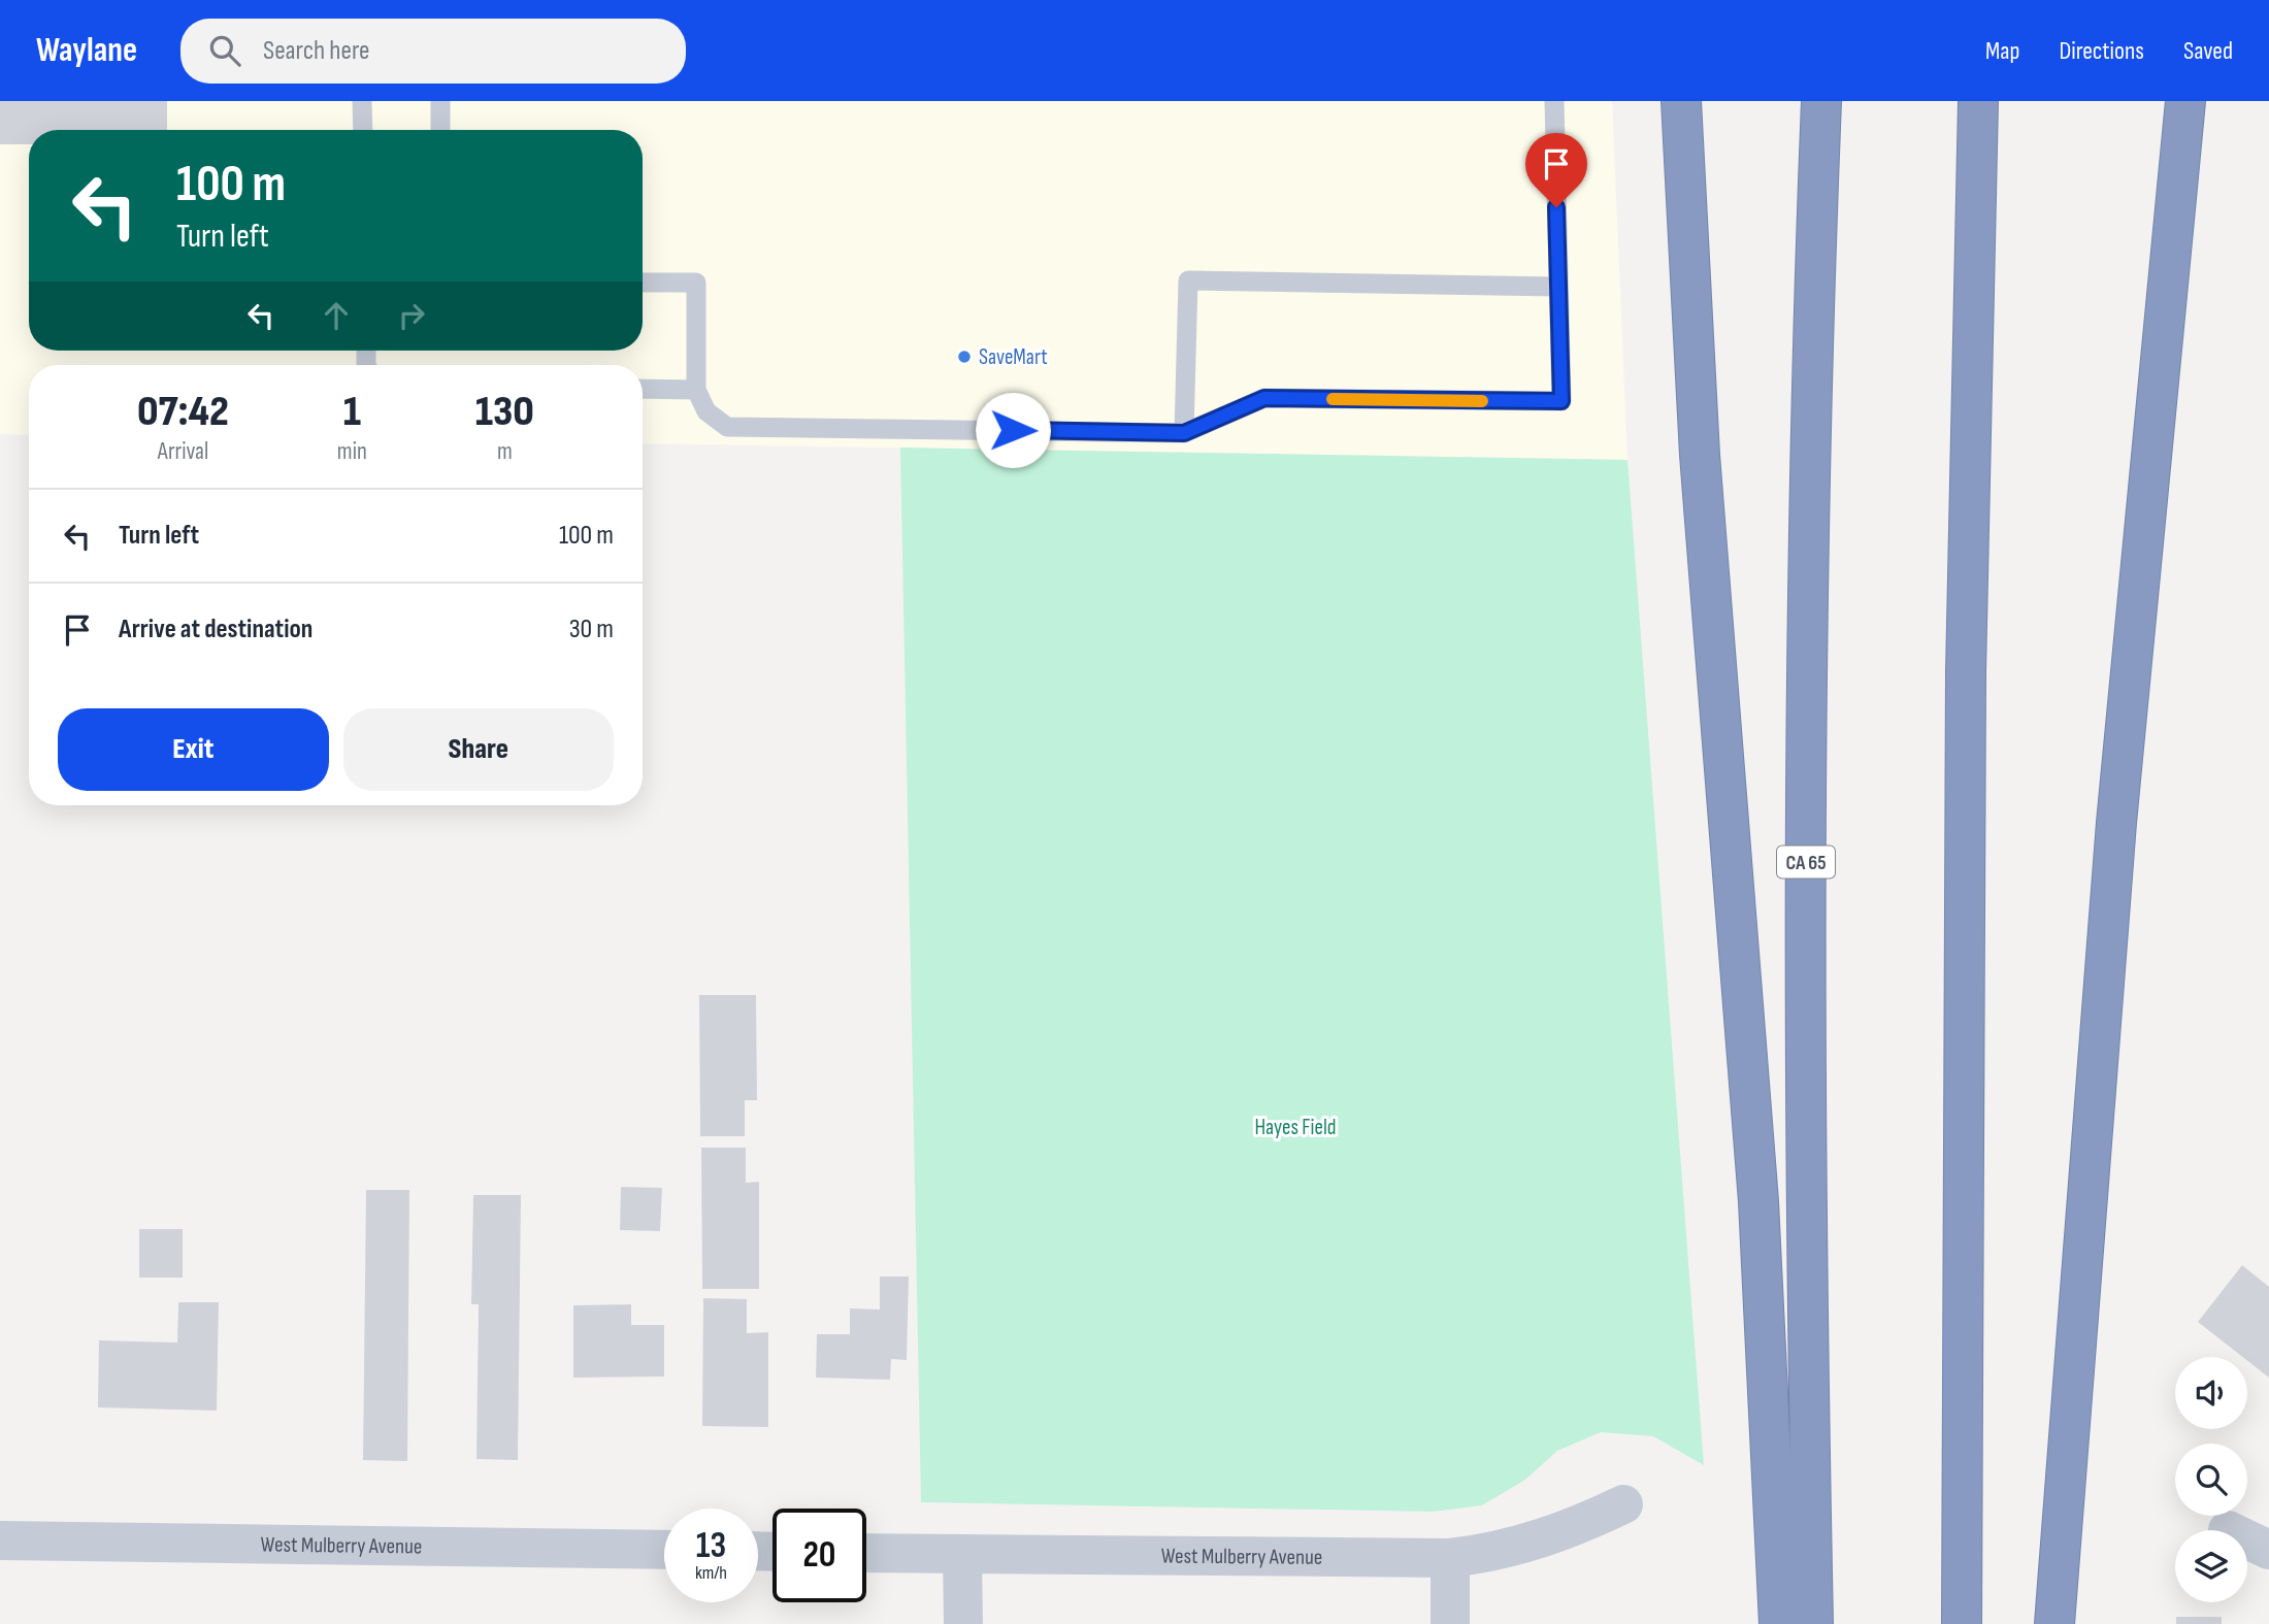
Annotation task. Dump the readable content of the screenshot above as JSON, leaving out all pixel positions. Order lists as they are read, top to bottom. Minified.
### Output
{"streets":{"highway":["CA 65"],"street":["West Mulberry Avenue"]},"parks":["Hayes Field"],"places":["SaveMart"],"page":{"header":"Waylane","search":"Search here","nav":["Map","Directions","Saved"],"turn":["100 m","Turn left"],"eta":["07:42","Arrival","1","min","130","m"],"list":[{"name":"Turn left","value":"100 m"},{"name":"Arrive at destination","value":"30 m"}],"buttons":["Exit","Share"],"speed":"13 km/h","limit":"20"}}
